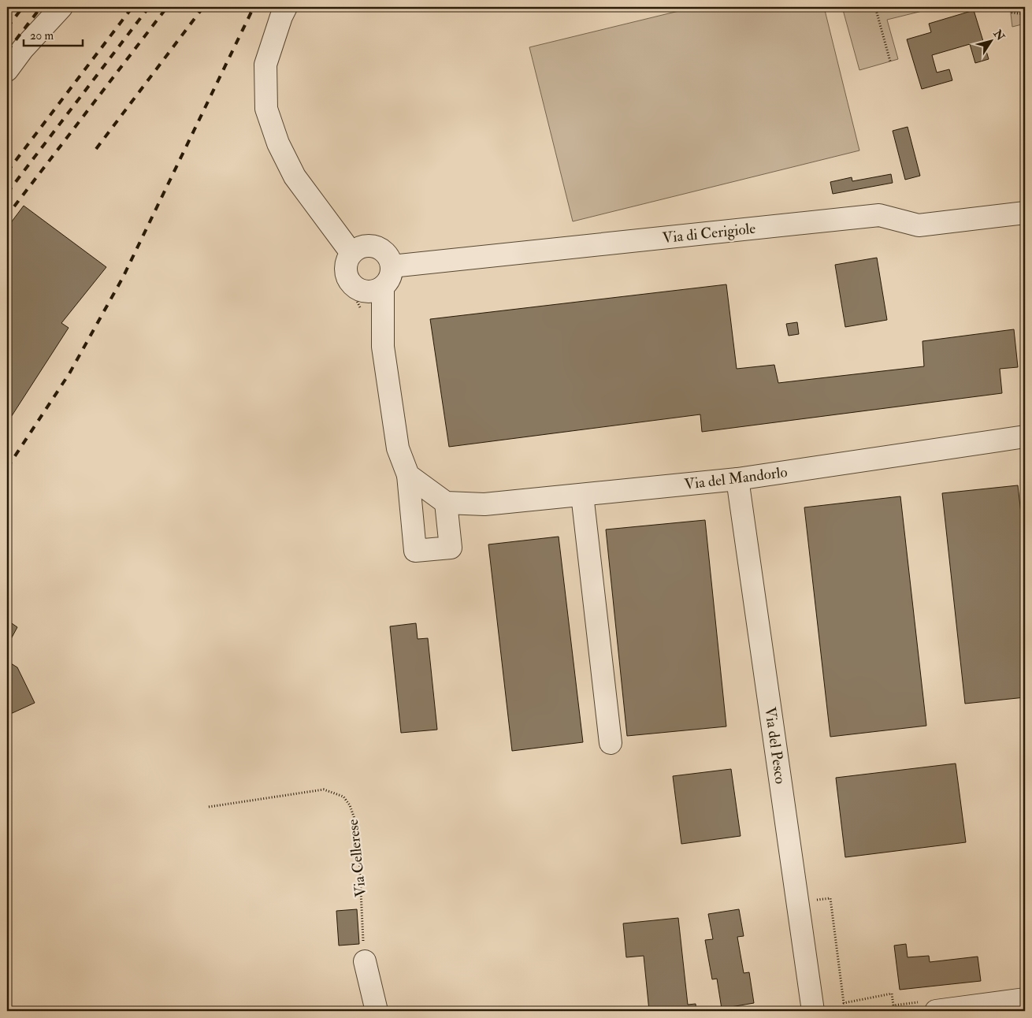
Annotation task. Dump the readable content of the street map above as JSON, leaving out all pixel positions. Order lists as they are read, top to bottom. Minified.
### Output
{"streets":{"street":["Via di Cerigiole","Via del Mandorlo","Via del Pesco"],"path":["Via Cellerese"]},"crossings":[["Via del Mandorlo","Via del Pesco"]],"scale_bar":"20 m","north":"top right"}
